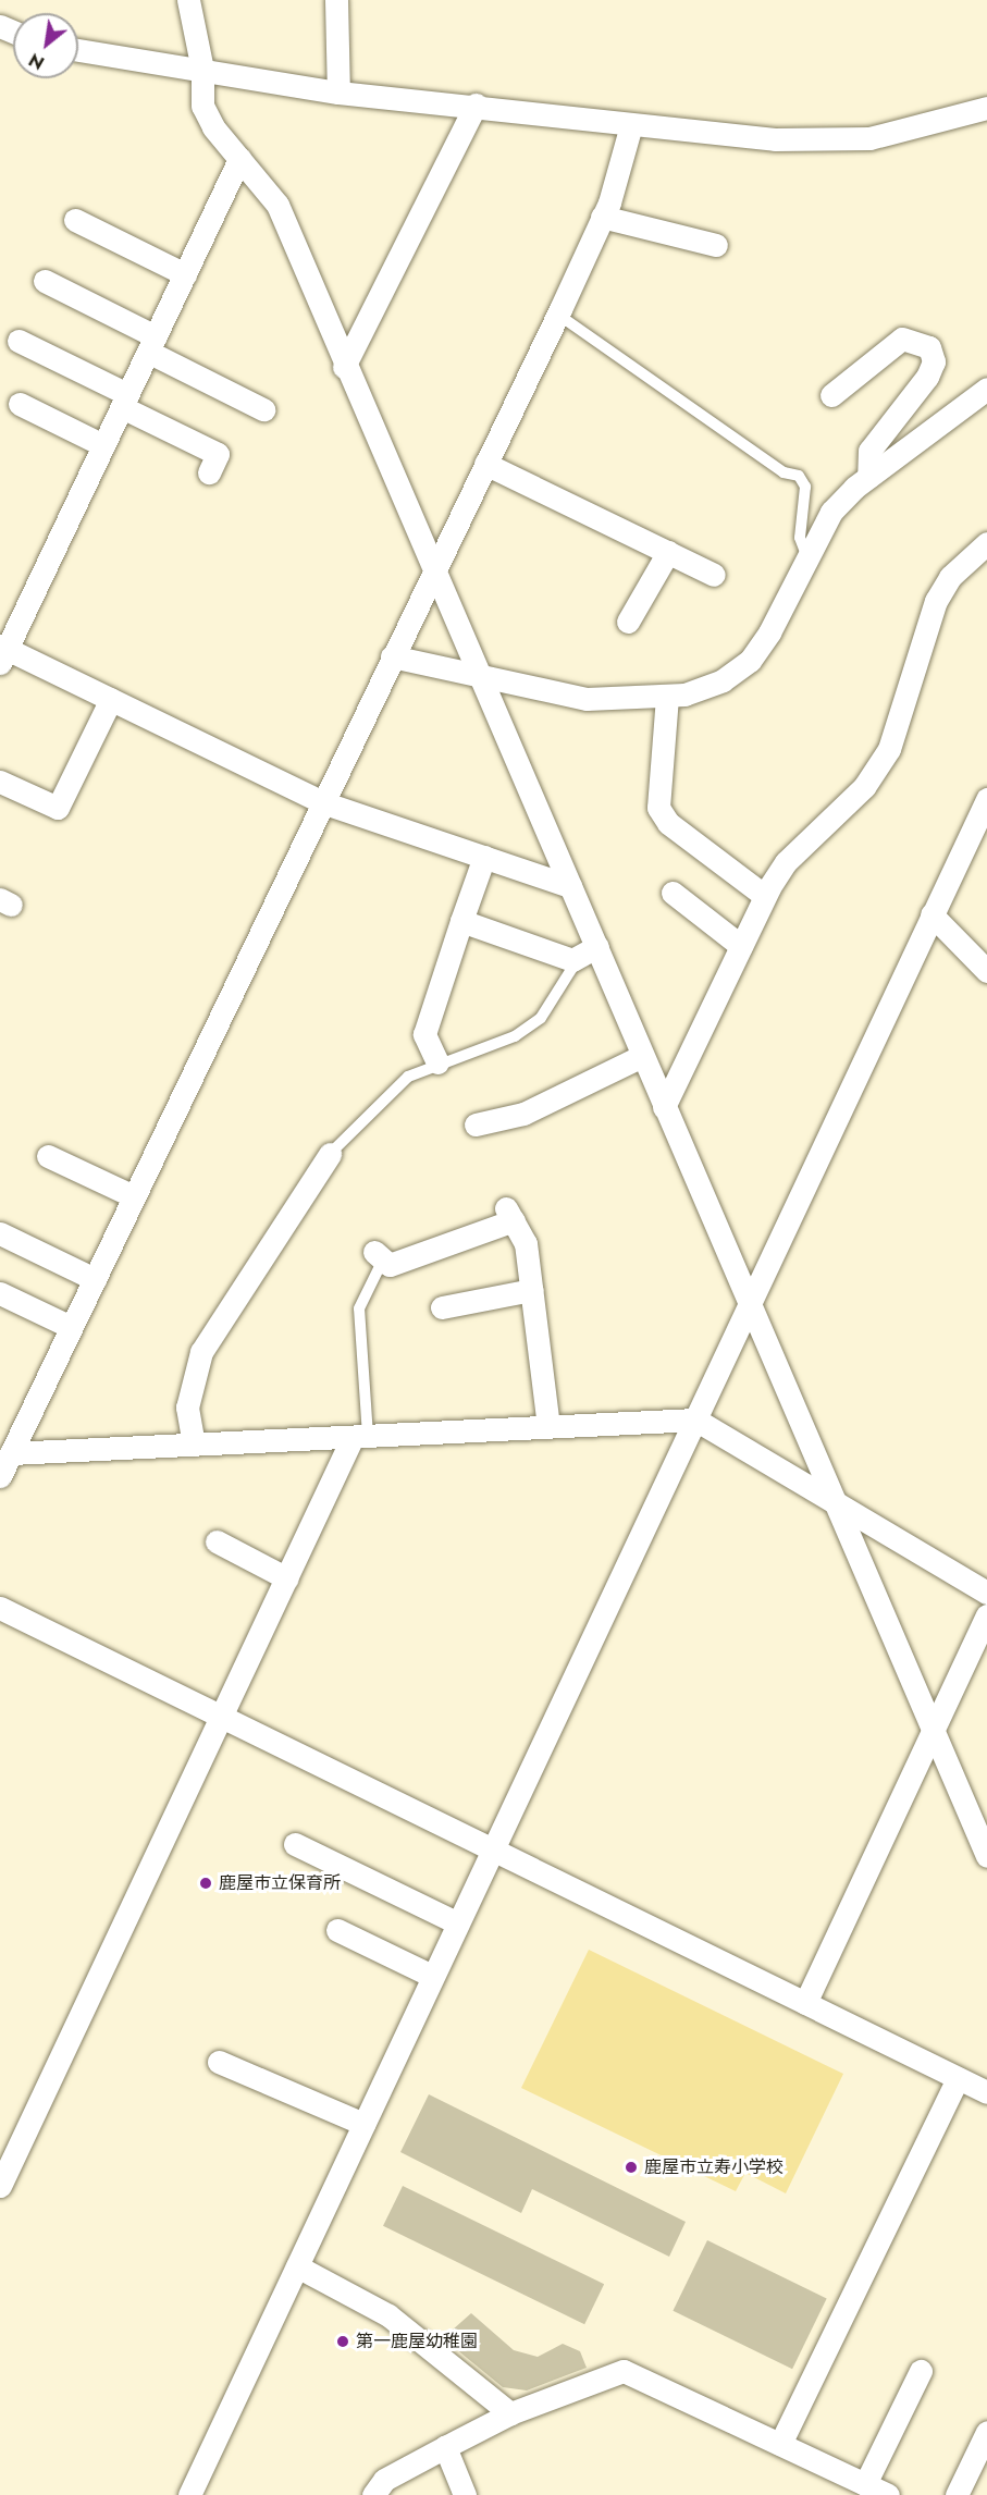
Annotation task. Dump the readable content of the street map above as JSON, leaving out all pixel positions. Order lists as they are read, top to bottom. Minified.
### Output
{"places":["鹿屋市立保育所","鹿屋市立寿小学校","第一鹿屋幼稚園"],"north":"bottom left"}
